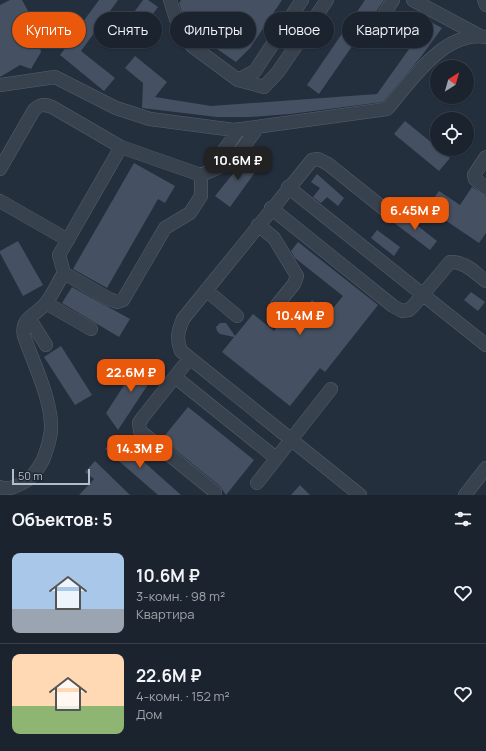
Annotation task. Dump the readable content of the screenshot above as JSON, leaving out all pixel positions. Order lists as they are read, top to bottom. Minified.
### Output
{"scale_bar":"50 m","north":"top right","page":{"chip":["Купить","Снять","Фильтры","Новое","Квартира"],"price":["10.6M ₽","6.45M ₽","10.4M ₽","22.6M ₽","14.3M ₽"],"scale":"50 m","heading":"Объектов: 5","list":[{"name":"10.6M ₽","note":"3-комн. · 98 m² · Квартира"},{"name":"22.6M ₽","note":"4-комн. · 152 m² · Дом"}]}}
